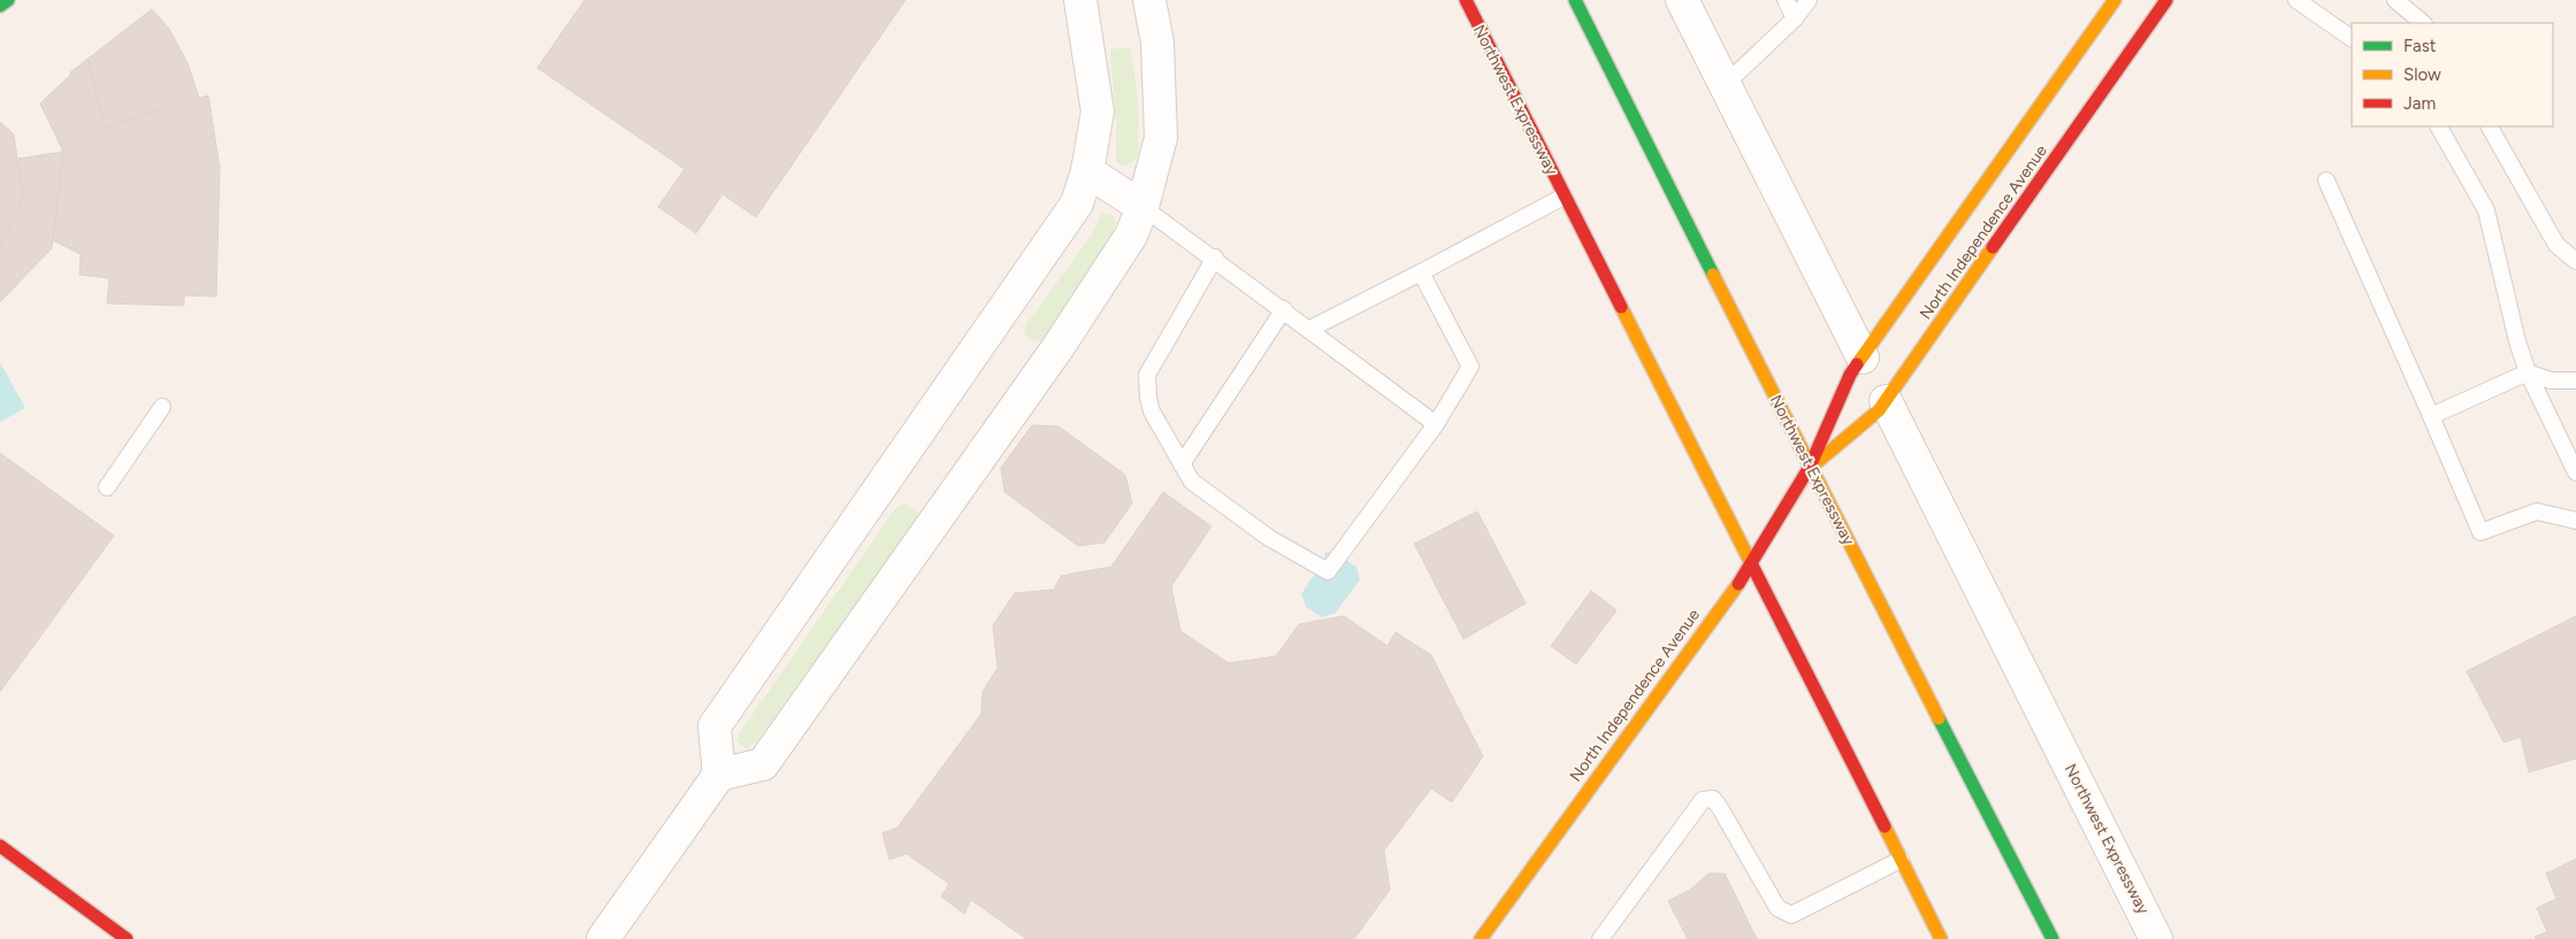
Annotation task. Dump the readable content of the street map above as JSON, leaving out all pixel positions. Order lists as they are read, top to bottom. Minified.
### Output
{"streets":{"main road":["Northwest Expressway","North Independence Avenue"]},"crossings":[["Northwest Expressway","North Independence Avenue"]],"legend":["Fast","Slow","Jam"]}
